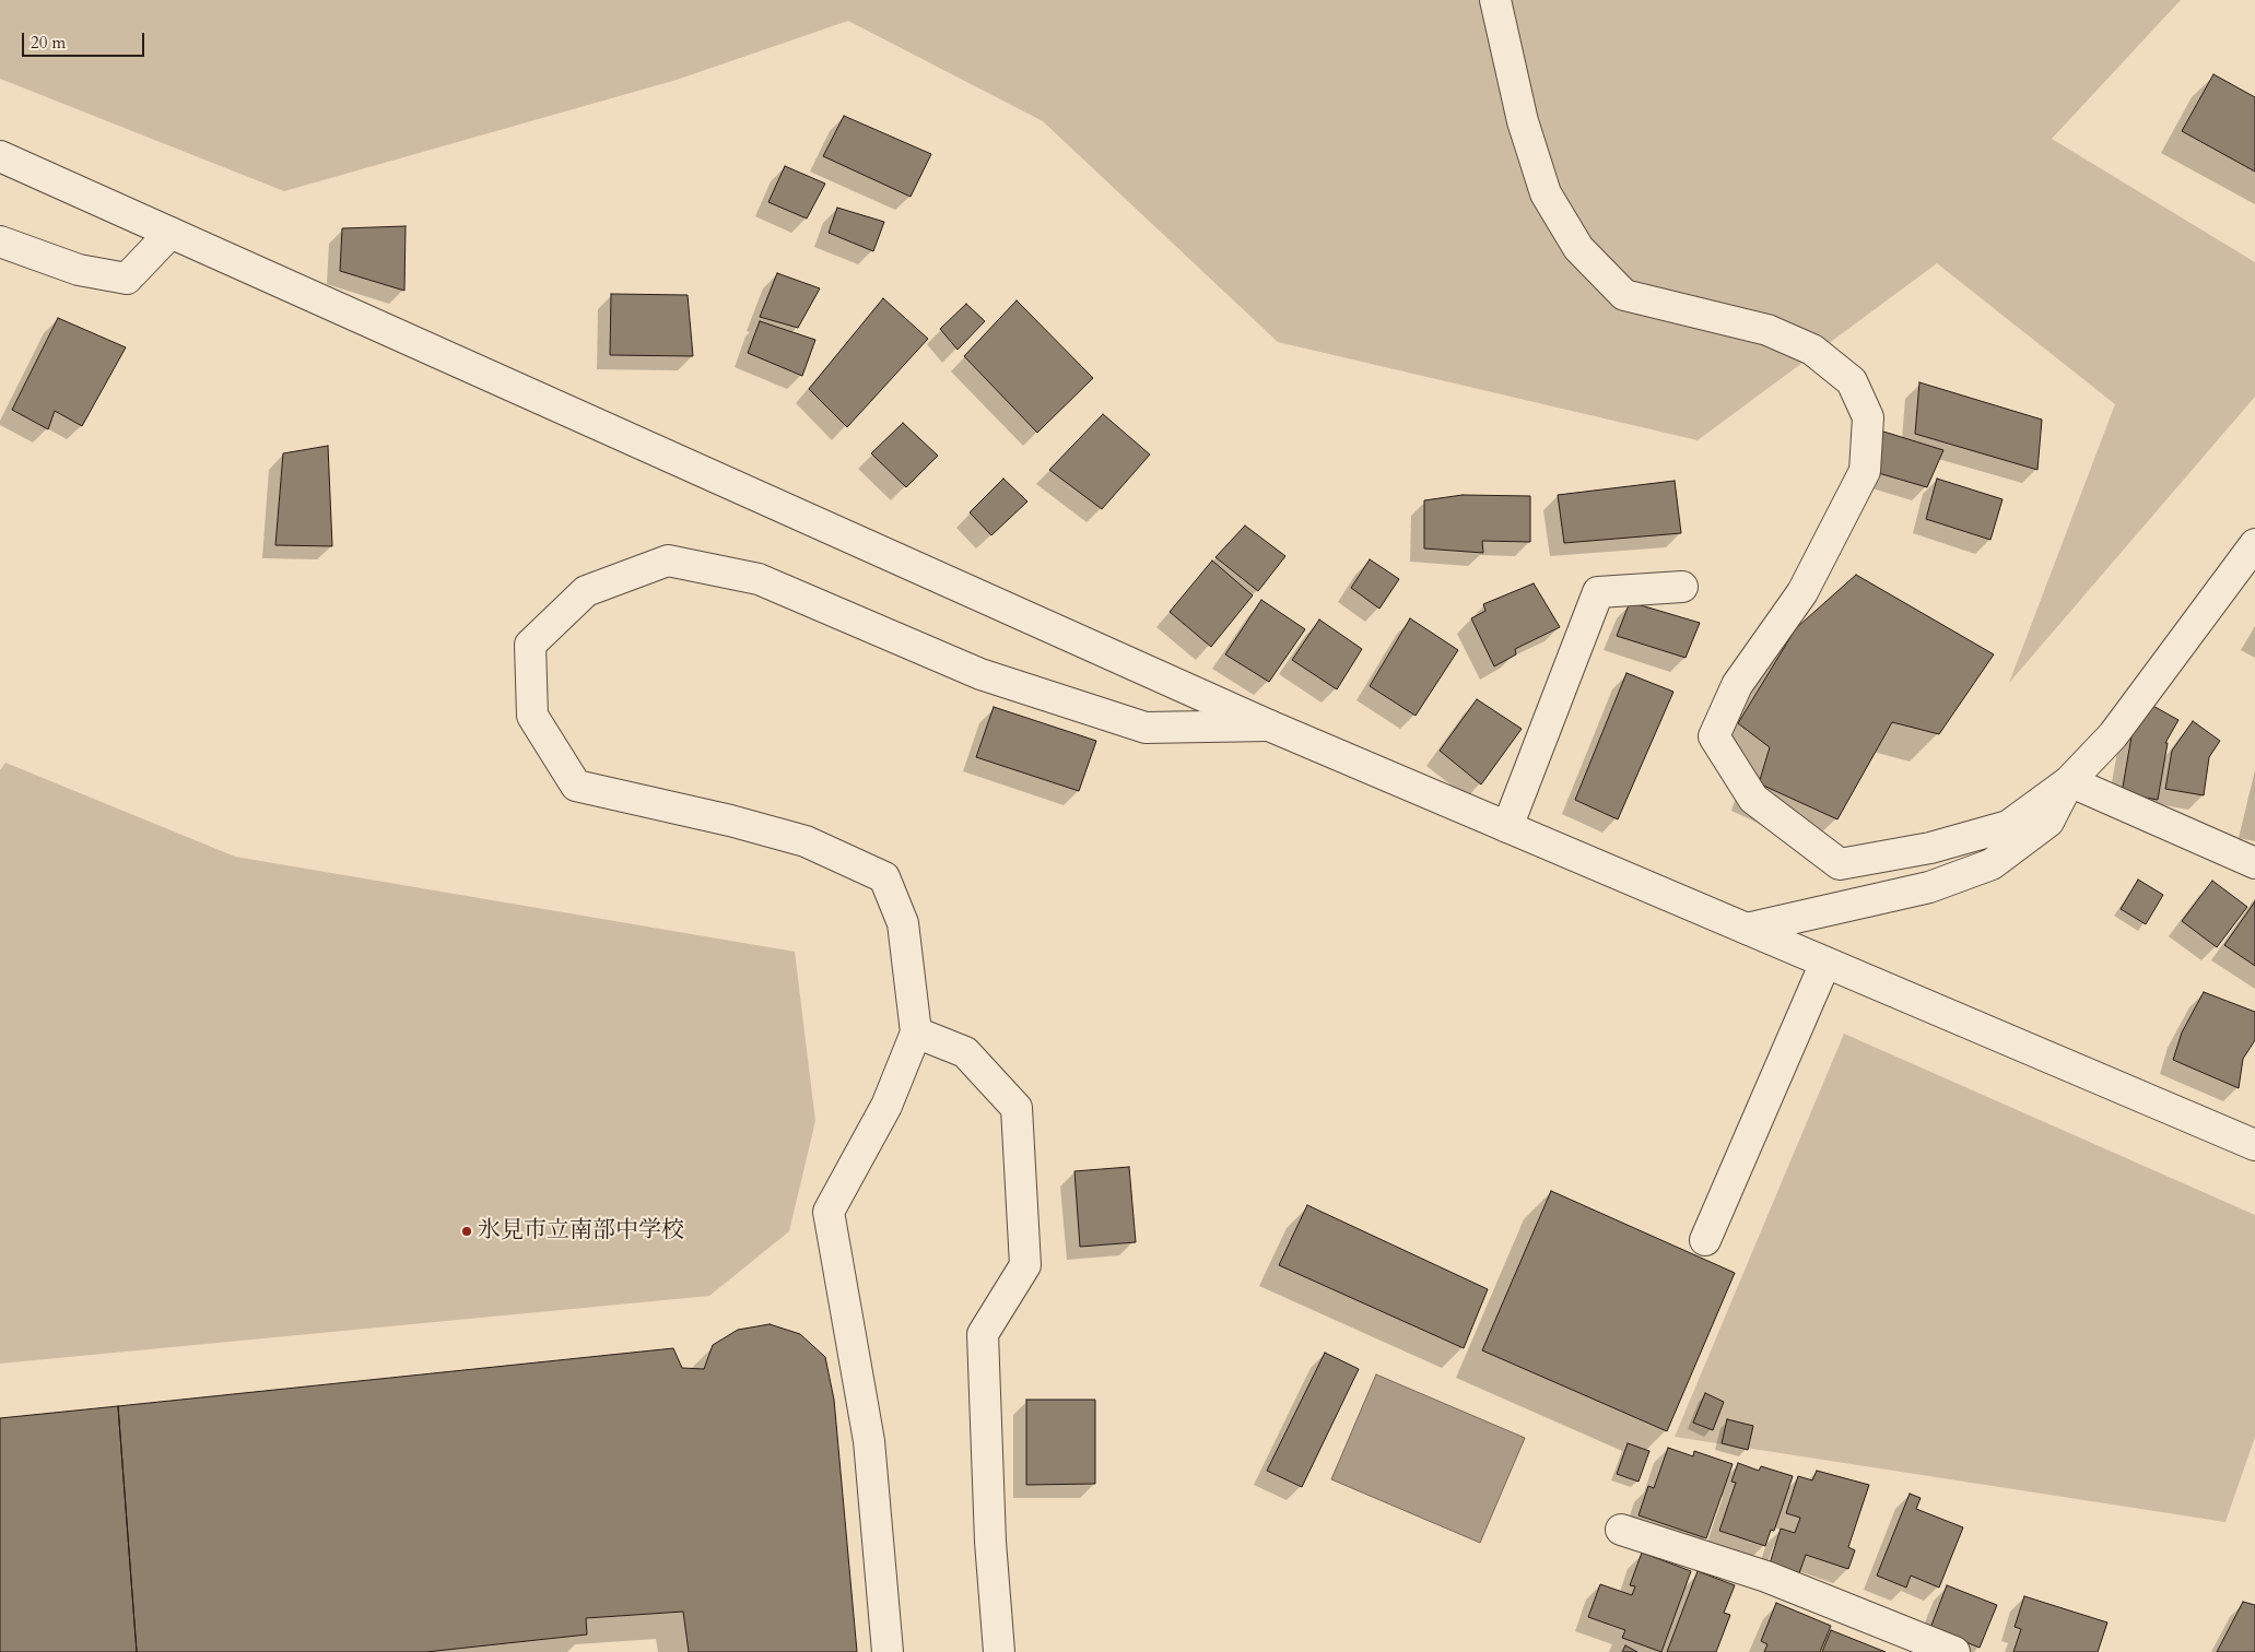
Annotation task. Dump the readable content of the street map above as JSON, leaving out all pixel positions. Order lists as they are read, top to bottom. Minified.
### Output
{"places":["氷見市立南部中学校"],"scale_bar":"20 m"}
